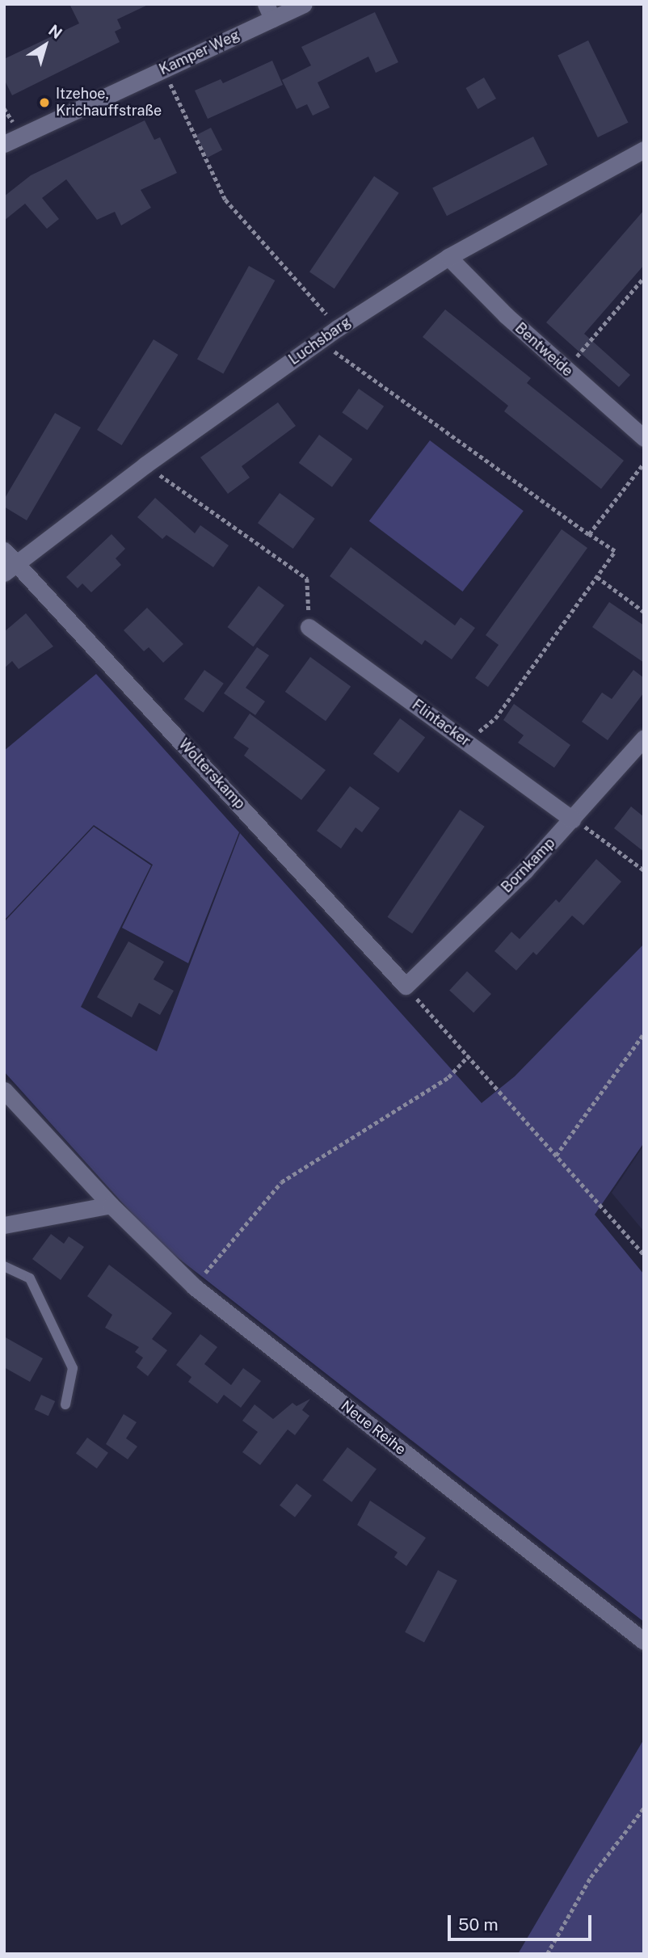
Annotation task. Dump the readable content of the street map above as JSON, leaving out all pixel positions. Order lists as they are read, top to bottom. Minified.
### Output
{"streets":{"street":["Kamper Weg","Luchsbarg","Bentweide","Flintacker","Wolterskamp","Bornkamp","Neue Reihe"]},"crossings":[["Luchsbarg","Bentweide"],["Luchsbarg","Wolterskamp"],["Flintacker","Bornkamp"],["Wolterskamp","Bornkamp"]],"places":["Itzehoe, Krichauffstraße"],"scale_bar":"50 m","north":"top right"}
